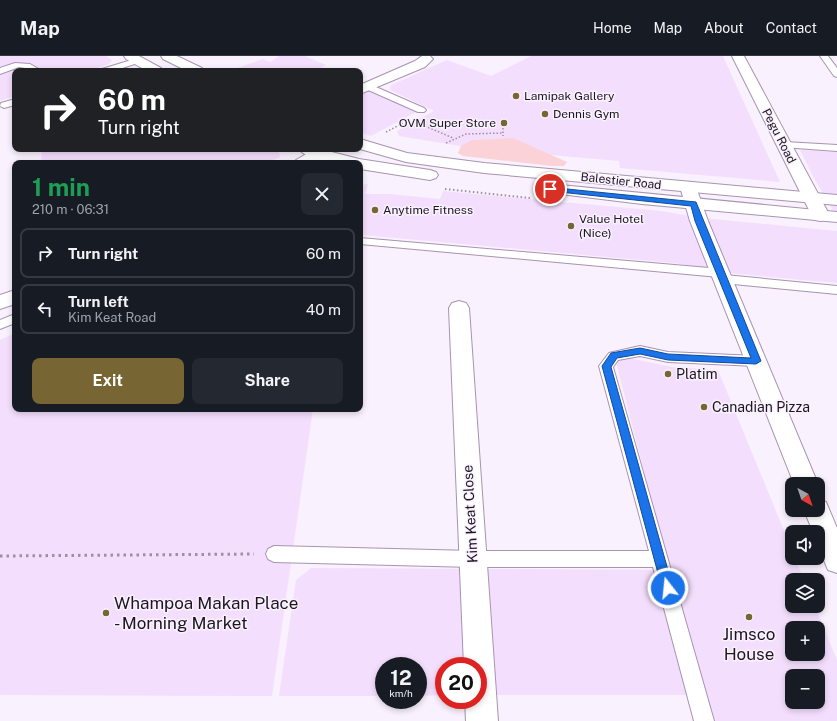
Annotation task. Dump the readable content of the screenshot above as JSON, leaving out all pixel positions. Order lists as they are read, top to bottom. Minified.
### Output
{"streets":{"street":["Pegu Road","Balestier Road","Kim Keat Close"]},"crossings":[["Pegu Road","Balestier Road"]],"places":["Lamipak Gallery","Dennis Gym","OVM Super Store","Anytime Fitness","Value Hotel (Nice)","Platim","Canadian Pizza","Whampoa Makan Place - Morning Market","Jimsco House"],"north":"bottom right","page":{"header":"Map","nav":["Home","Map","About","Contact"],"turn":["60 m","Turn right"],"heading":["1 min","210 m · 06:31"],"list":[{"name":"Turn right","value":"60 m"},{"name":"Turn left","note":"Kim Keat Road","value":"40 m"}],"buttons":["Exit","Share"],"map_buttons":["+","−"],"speed":"12 km/h","limit":"20"}}
